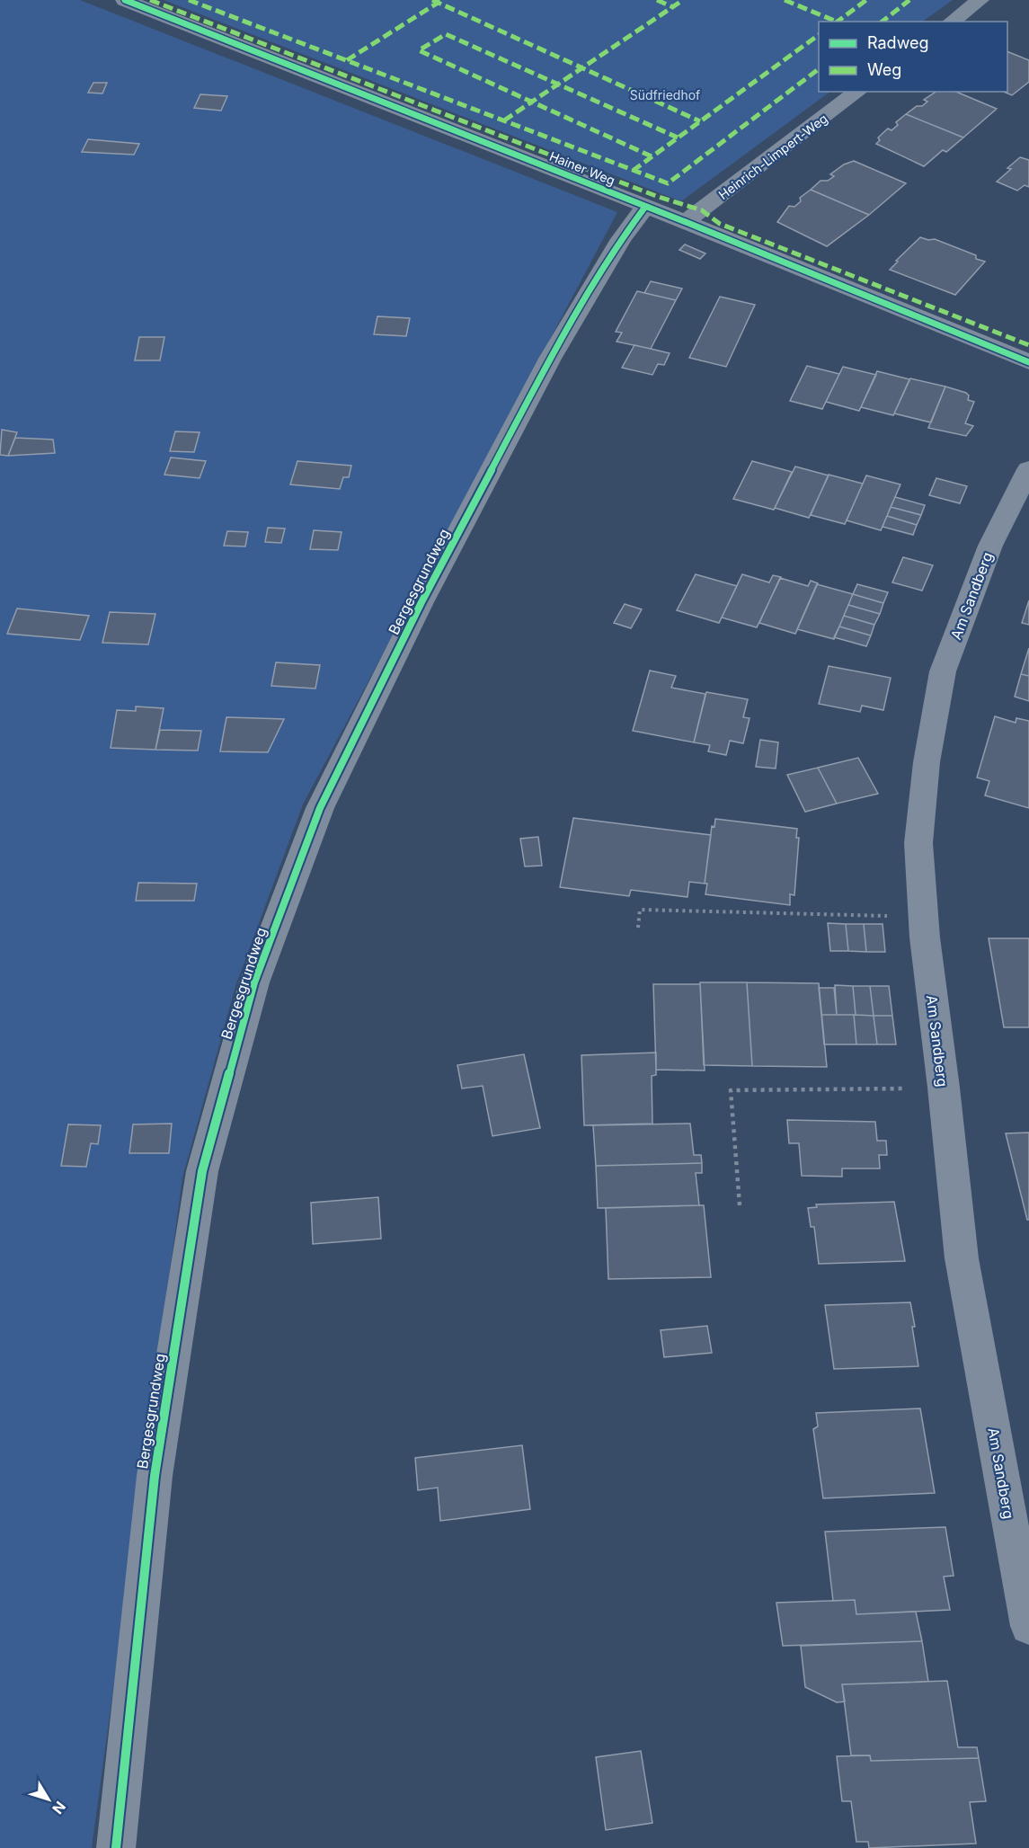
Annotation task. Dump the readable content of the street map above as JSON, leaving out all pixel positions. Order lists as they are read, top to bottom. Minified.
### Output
{"streets":{"street":["Heinrich-Limpert-Weg","Hainer Weg","Bergesgrundweg","Am Sandberg"]},"crossings":[["Heinrich-Limpert-Weg","Hainer Weg"],["Hainer Weg","Bergesgrundweg"]],"parks":["Südfriedhof"],"legend":["Radweg","Weg"],"north":"bottom right"}
